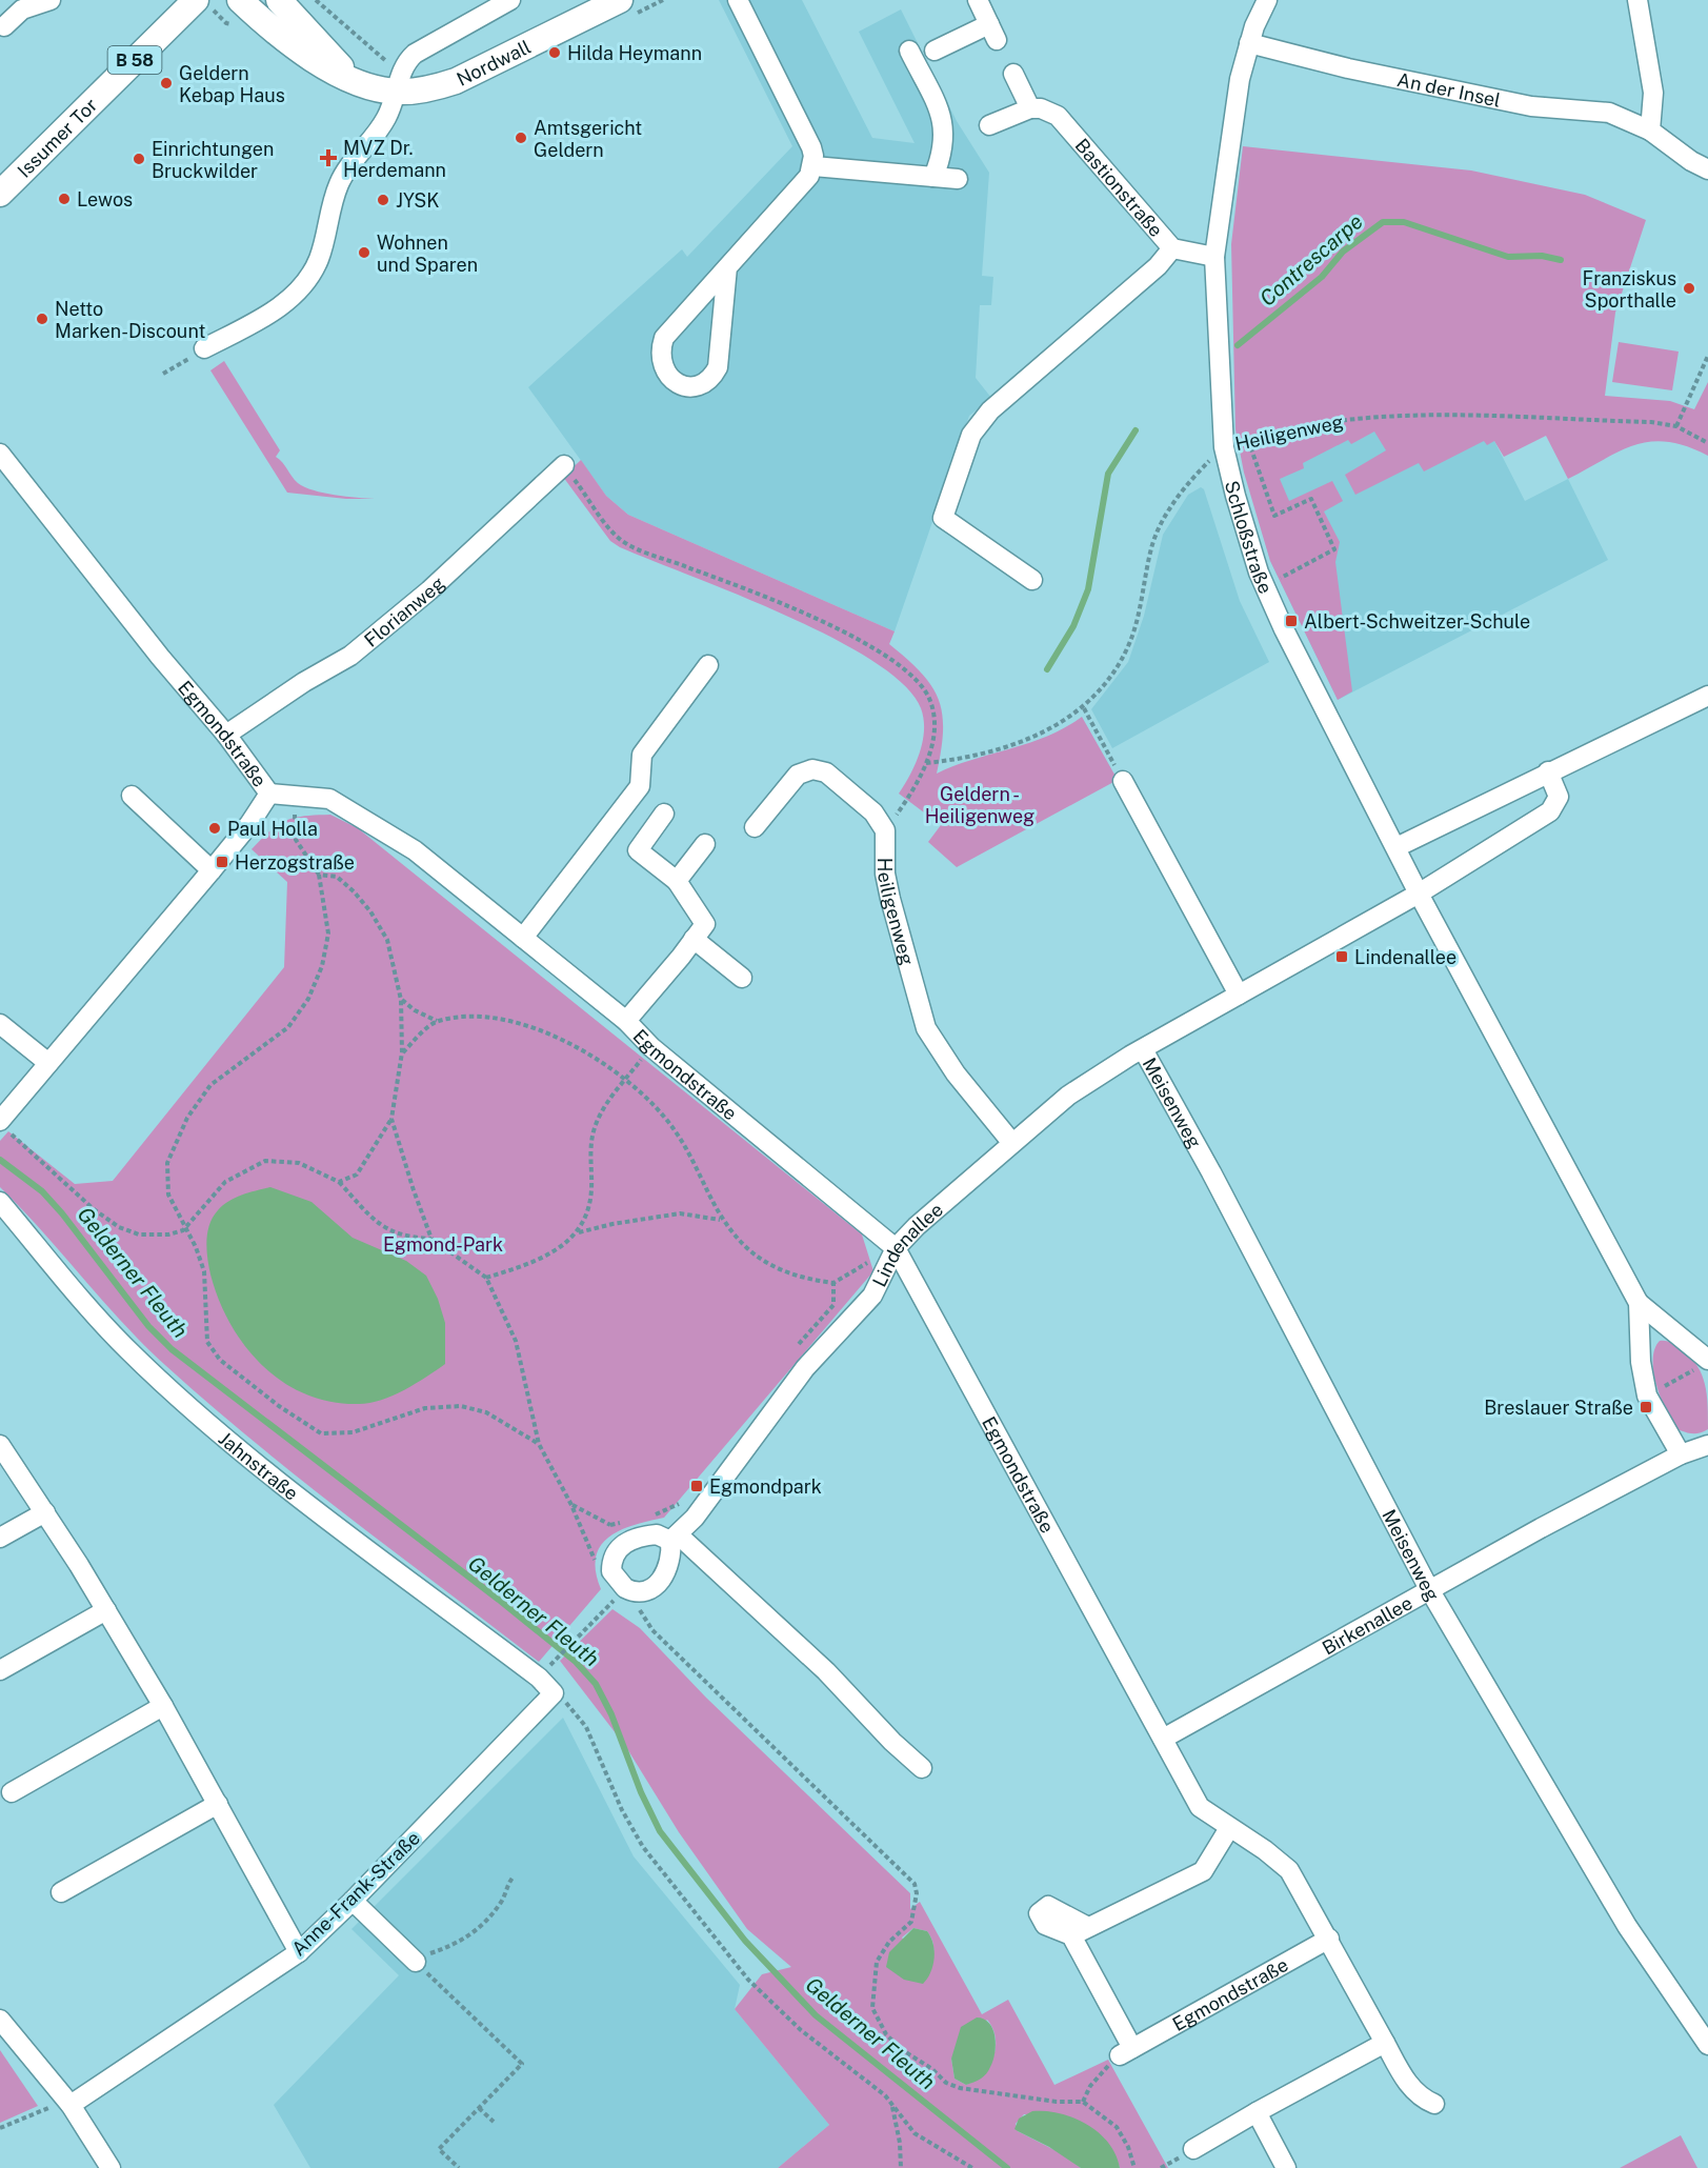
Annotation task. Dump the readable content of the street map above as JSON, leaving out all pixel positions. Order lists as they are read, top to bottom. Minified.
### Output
{"streets":{"main road":["B 58","Nordwall","Issumer Tor"],"street":["An der Insel","Bastionstraße","Heiligenweg","Schloßstraße","Florianweg","Egmondstraße","Meisenweg","Lindenallee","Jahnstraße","Birkenallee","Anne-Frank-Straße"]},"crossings":[["An der Insel","Schloßstraße"],["Bastionstraße","Schloßstraße"],["Heiligenweg","Schloßstraße"],["Heiligenweg","Lindenallee"],["Schloßstraße","Lindenallee"],["Florianweg","Egmondstraße"],["Egmondstraße","Lindenallee"],["Egmondstraße","Birkenallee"],["Meisenweg","Lindenallee"],["Meisenweg","Birkenallee"],["Jahnstraße","Anne-Frank-Straße"]],"water":["Contrescarpe","Gelderner Fleuth"],"parks":["Geldern - Heiligenweg","Egmond-Park"],"places":{"other":["Hilda Heymann","Geldern Kebap Haus","Amtsgericht Geldern","Einrichtungen Bruckwilder","Lewos","JYSK","Wohnen und Sparen","Franziskus Sporthalle","Netto Marken-Discount","Paul Holla"],"health":["MVZ Dr. Herdemann"],"transit":["Albert-Schweitzer-Schule","Herzogstraße","Lindenallee","Breslauer Straße","Egmondpark"]}}
